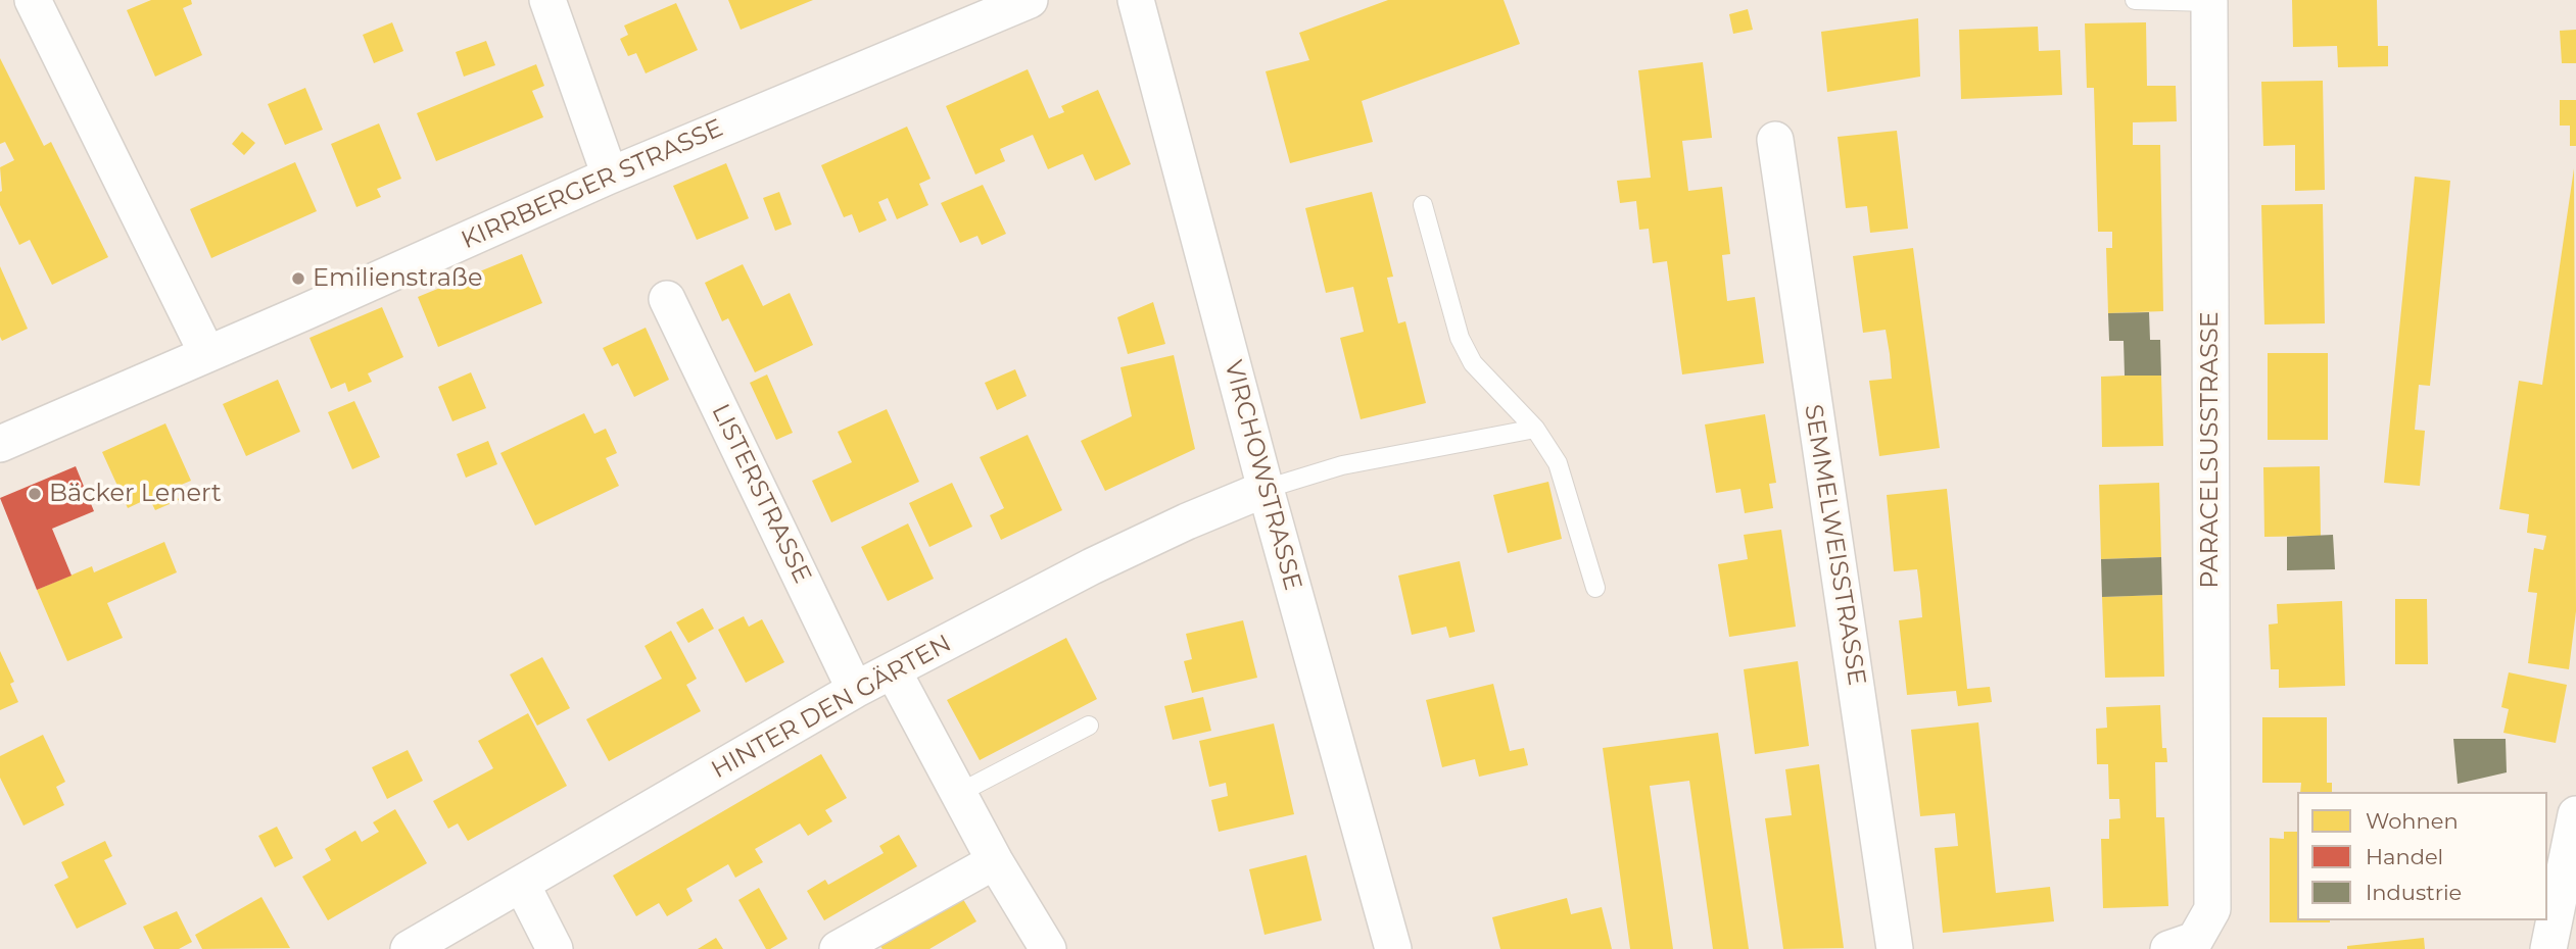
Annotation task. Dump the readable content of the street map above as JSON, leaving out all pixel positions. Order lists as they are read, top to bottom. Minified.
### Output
{"streets":{"street":["KIRRBERGER STRASSE","PARACELSUSSTRASSE","VIRCHOWSTRASSE","LISTERSTRASSE","SEMMELWEISSTRASSE","HINTER DEN GÄRTEN"]},"crossings":[["VIRCHOWSTRASSE","HINTER DEN GÄRTEN"],["LISTERSTRASSE","HINTER DEN GÄRTEN"]],"places":["Emilienstraße","Bäcker Lenert"],"legend":["Wohnen","Handel","Industrie"]}
